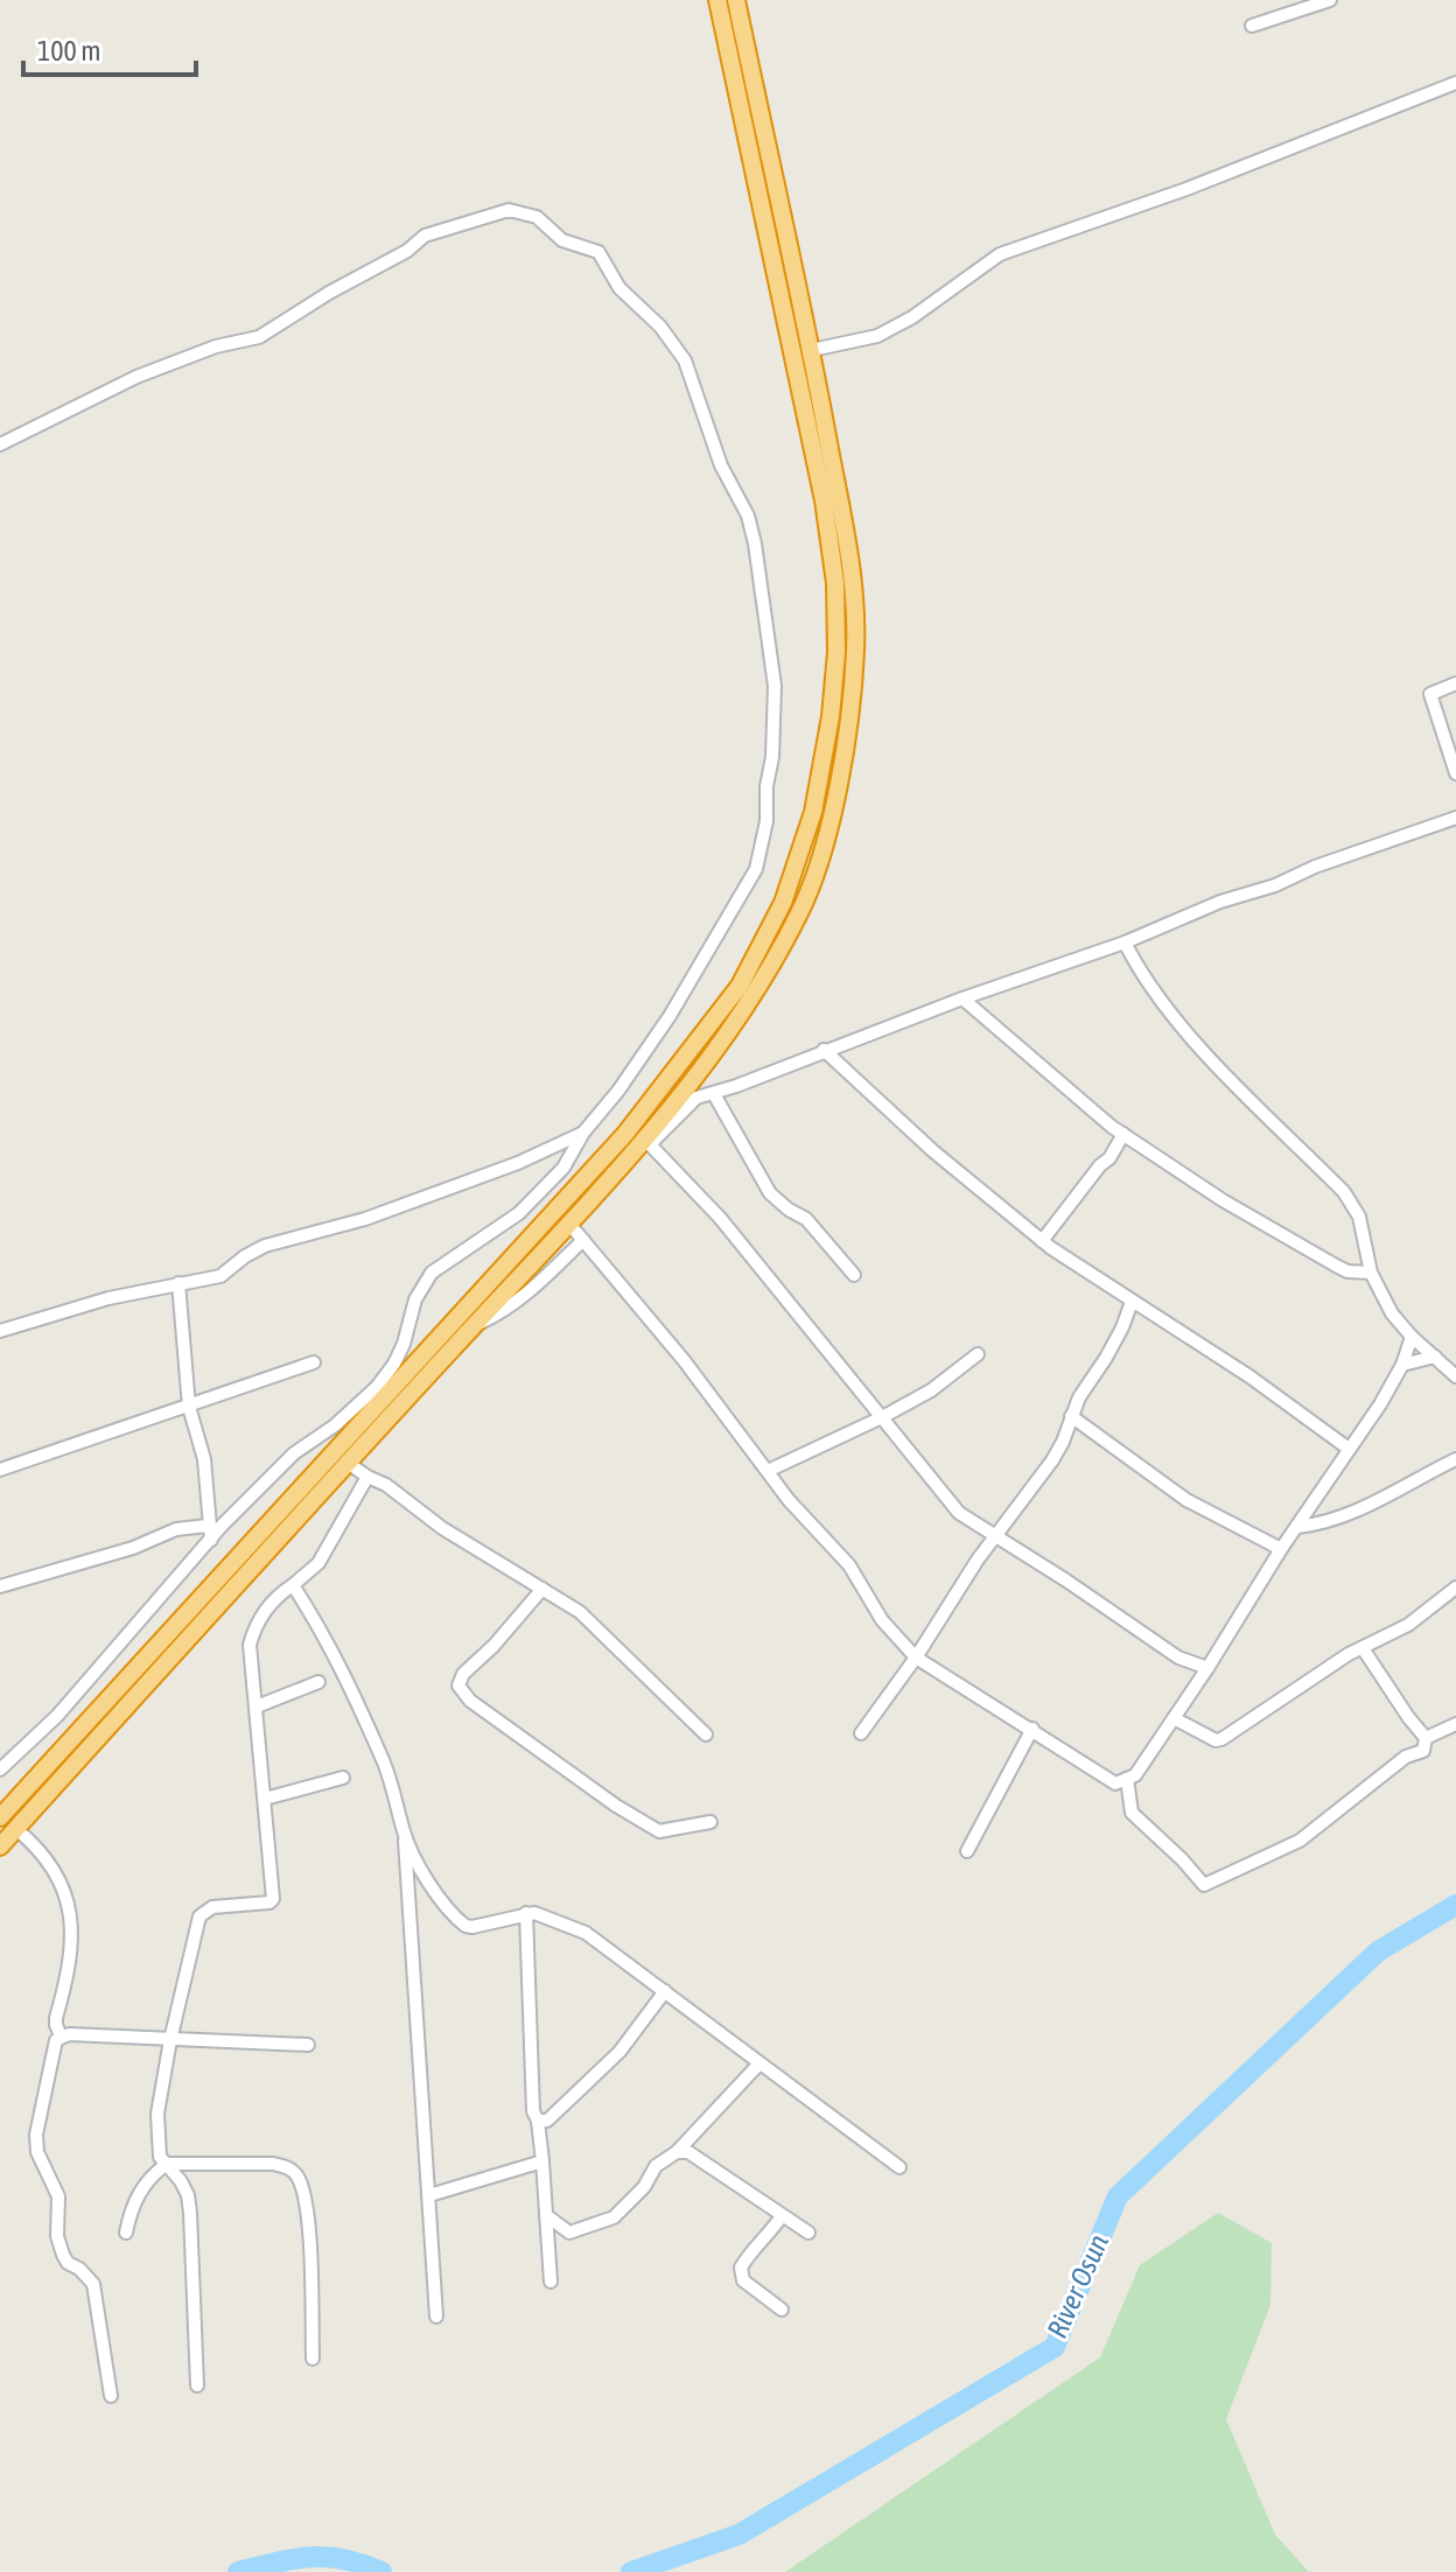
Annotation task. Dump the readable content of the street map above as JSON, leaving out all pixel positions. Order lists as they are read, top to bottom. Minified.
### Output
{"water":["River Osun"],"scale_bar":"100 m"}
